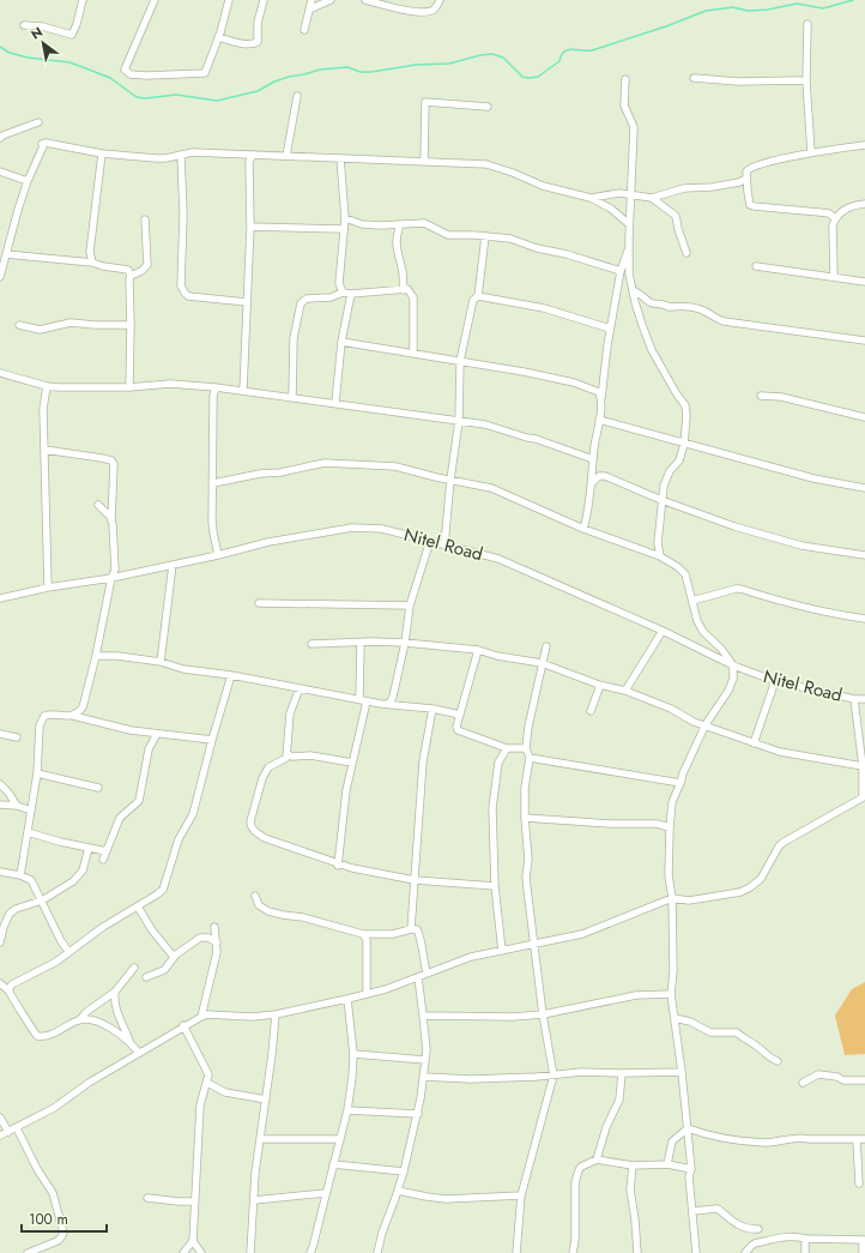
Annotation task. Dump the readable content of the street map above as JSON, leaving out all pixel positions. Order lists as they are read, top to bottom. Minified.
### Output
{"streets":{"street":["Nitel Road"]},"scale_bar":"100 m","north":"top left"}
